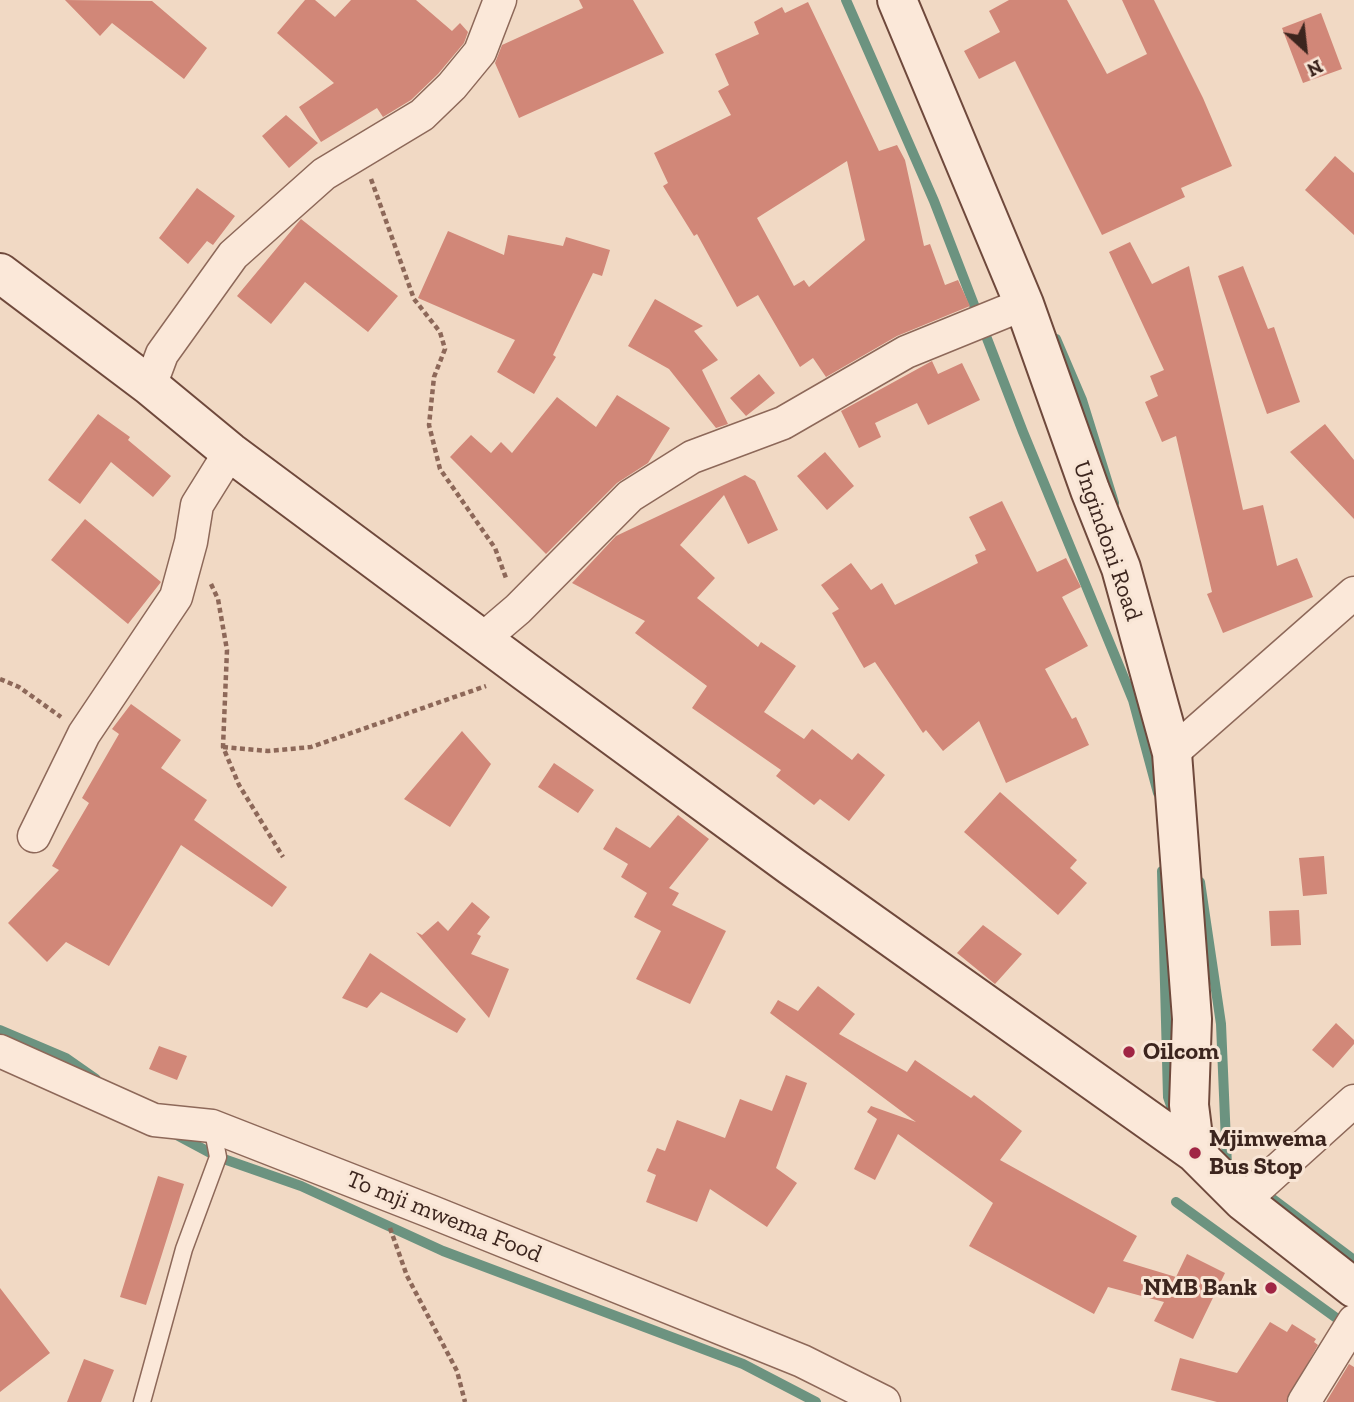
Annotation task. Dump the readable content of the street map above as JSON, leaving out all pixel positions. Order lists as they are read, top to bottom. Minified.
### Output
{"streets":{"main road":["Ungindoni Road"],"street":["To mji mwema Food"]},"places":["Oilcom","Mjimwema Bus Stop","NMB Bank"],"north":"bottom right"}
